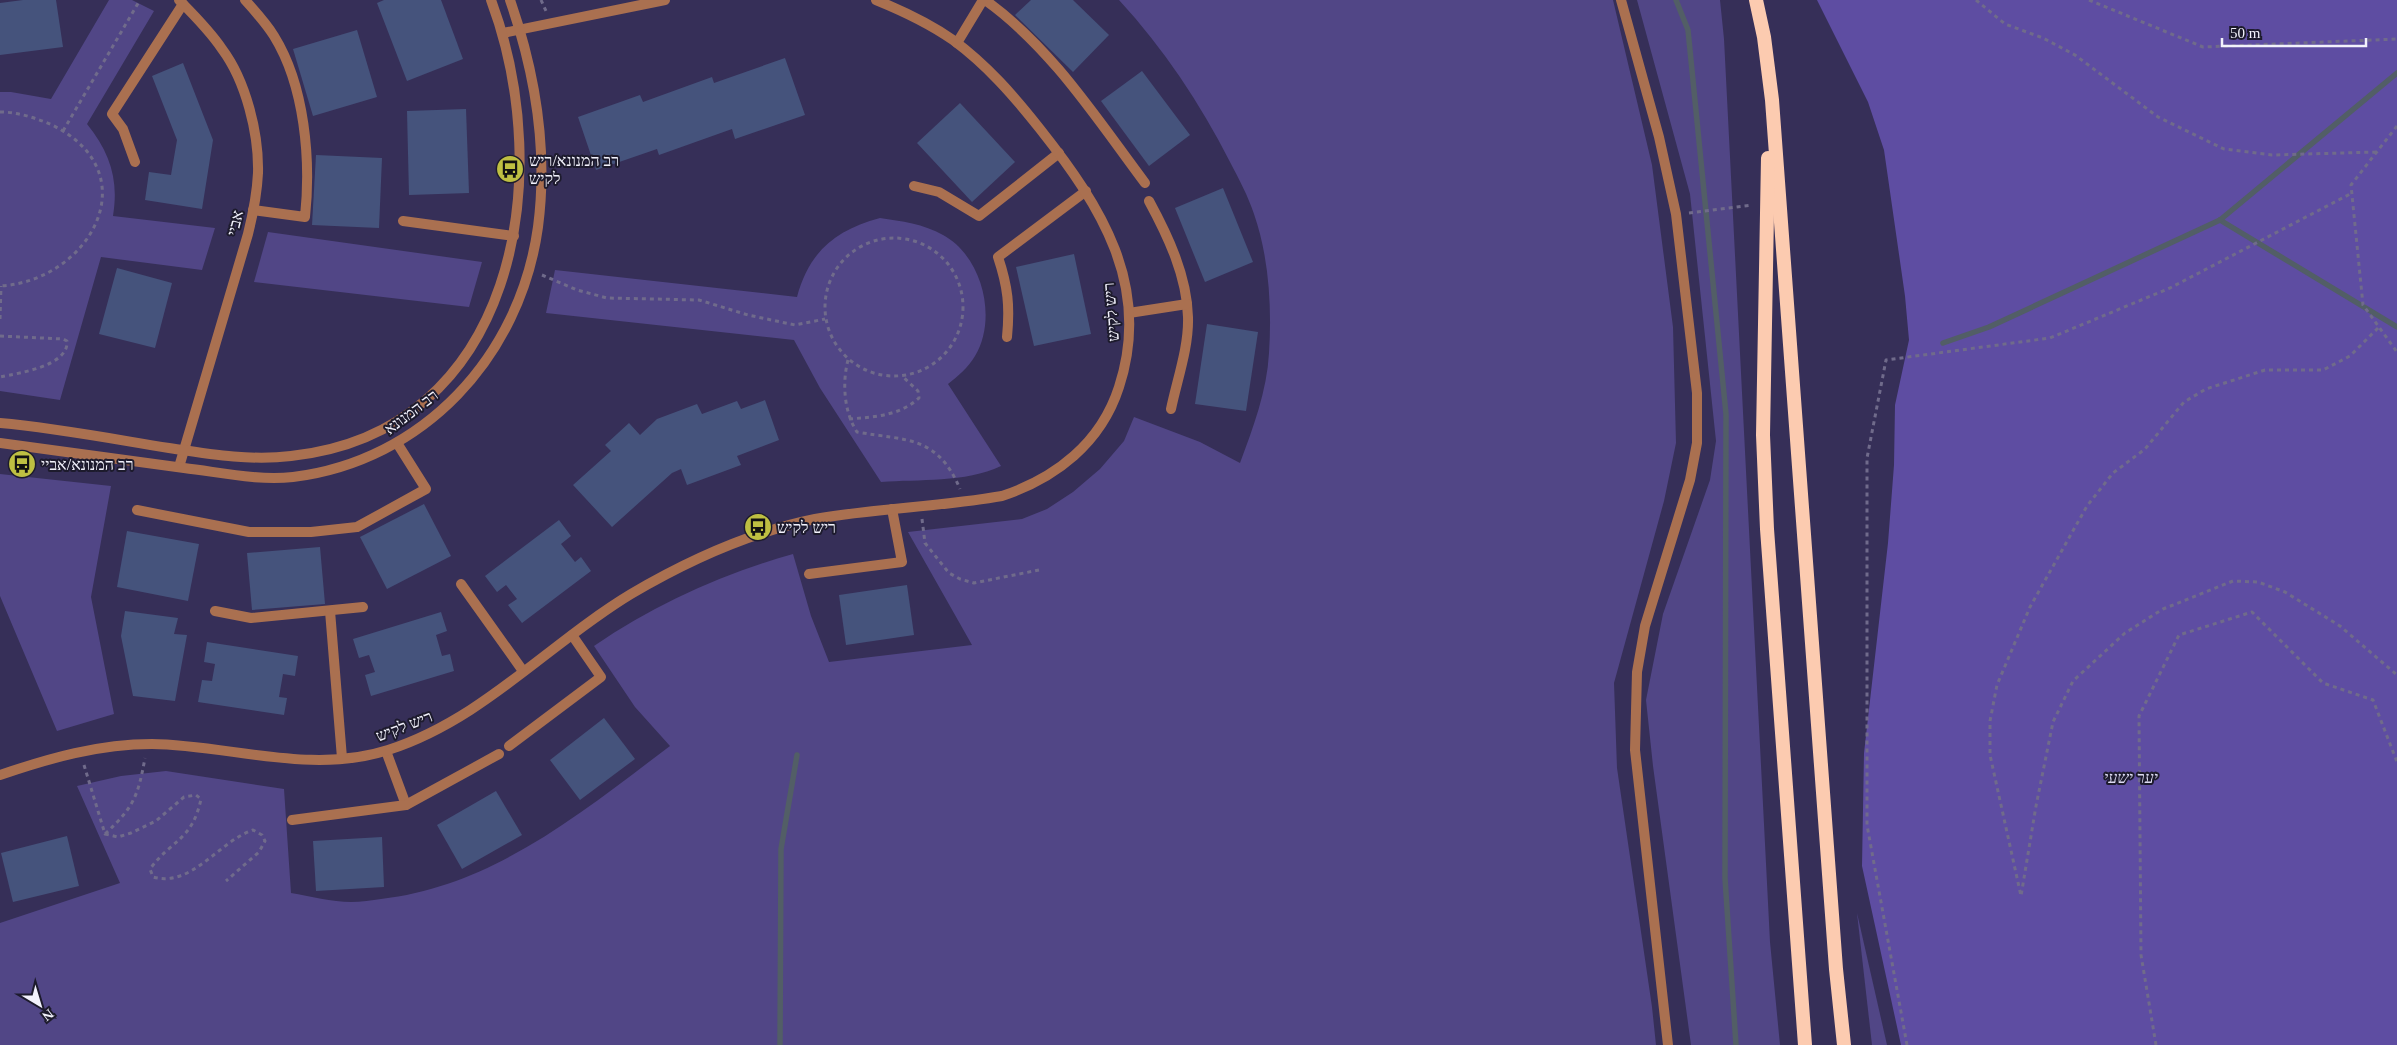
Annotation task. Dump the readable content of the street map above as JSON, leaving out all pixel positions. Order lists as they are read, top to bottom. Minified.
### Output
{"streets":{"street":["אביי","ריש לקיש","רב המנונא"]},"crossings":[["אביי","רב המנונא"]],"parks":["יער ישעי"],"places":{"bus stop":["רב המנונא/ריש לקיש","רב המנונא/אביי","ריש לקיש"]},"scale_bar":"50 m","north":"bottom right"}
